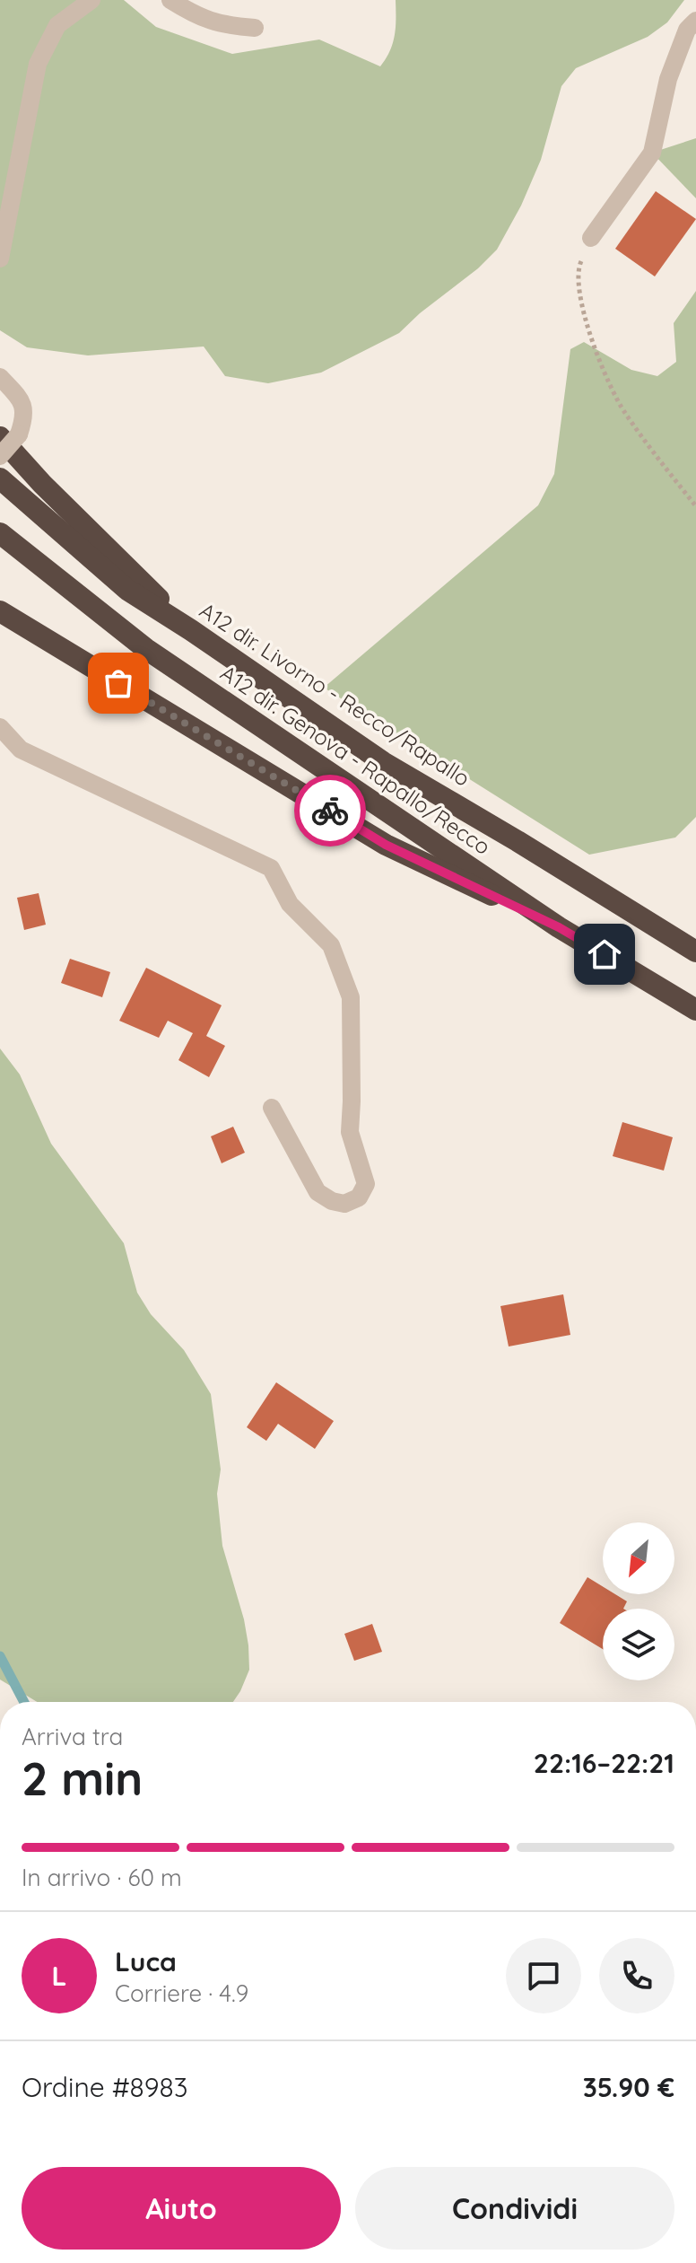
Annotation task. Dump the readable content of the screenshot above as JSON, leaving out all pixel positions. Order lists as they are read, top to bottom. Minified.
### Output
{"streets":{"highway":["A12 dir. Livorno - Recco/Rapallo","A12 dir. Genova - Rapallo/Recco"]},"north":"bottom left","page":{"heading":["2 min","Arriva tra","22:16–22:21"],"panel":["Luca","Corriere · 4.9","Ordine #8983","35.90 €"],"bar":"In arrivo · 60 m","round":"L","buttons":["Aiuto","Condividi"]}}
